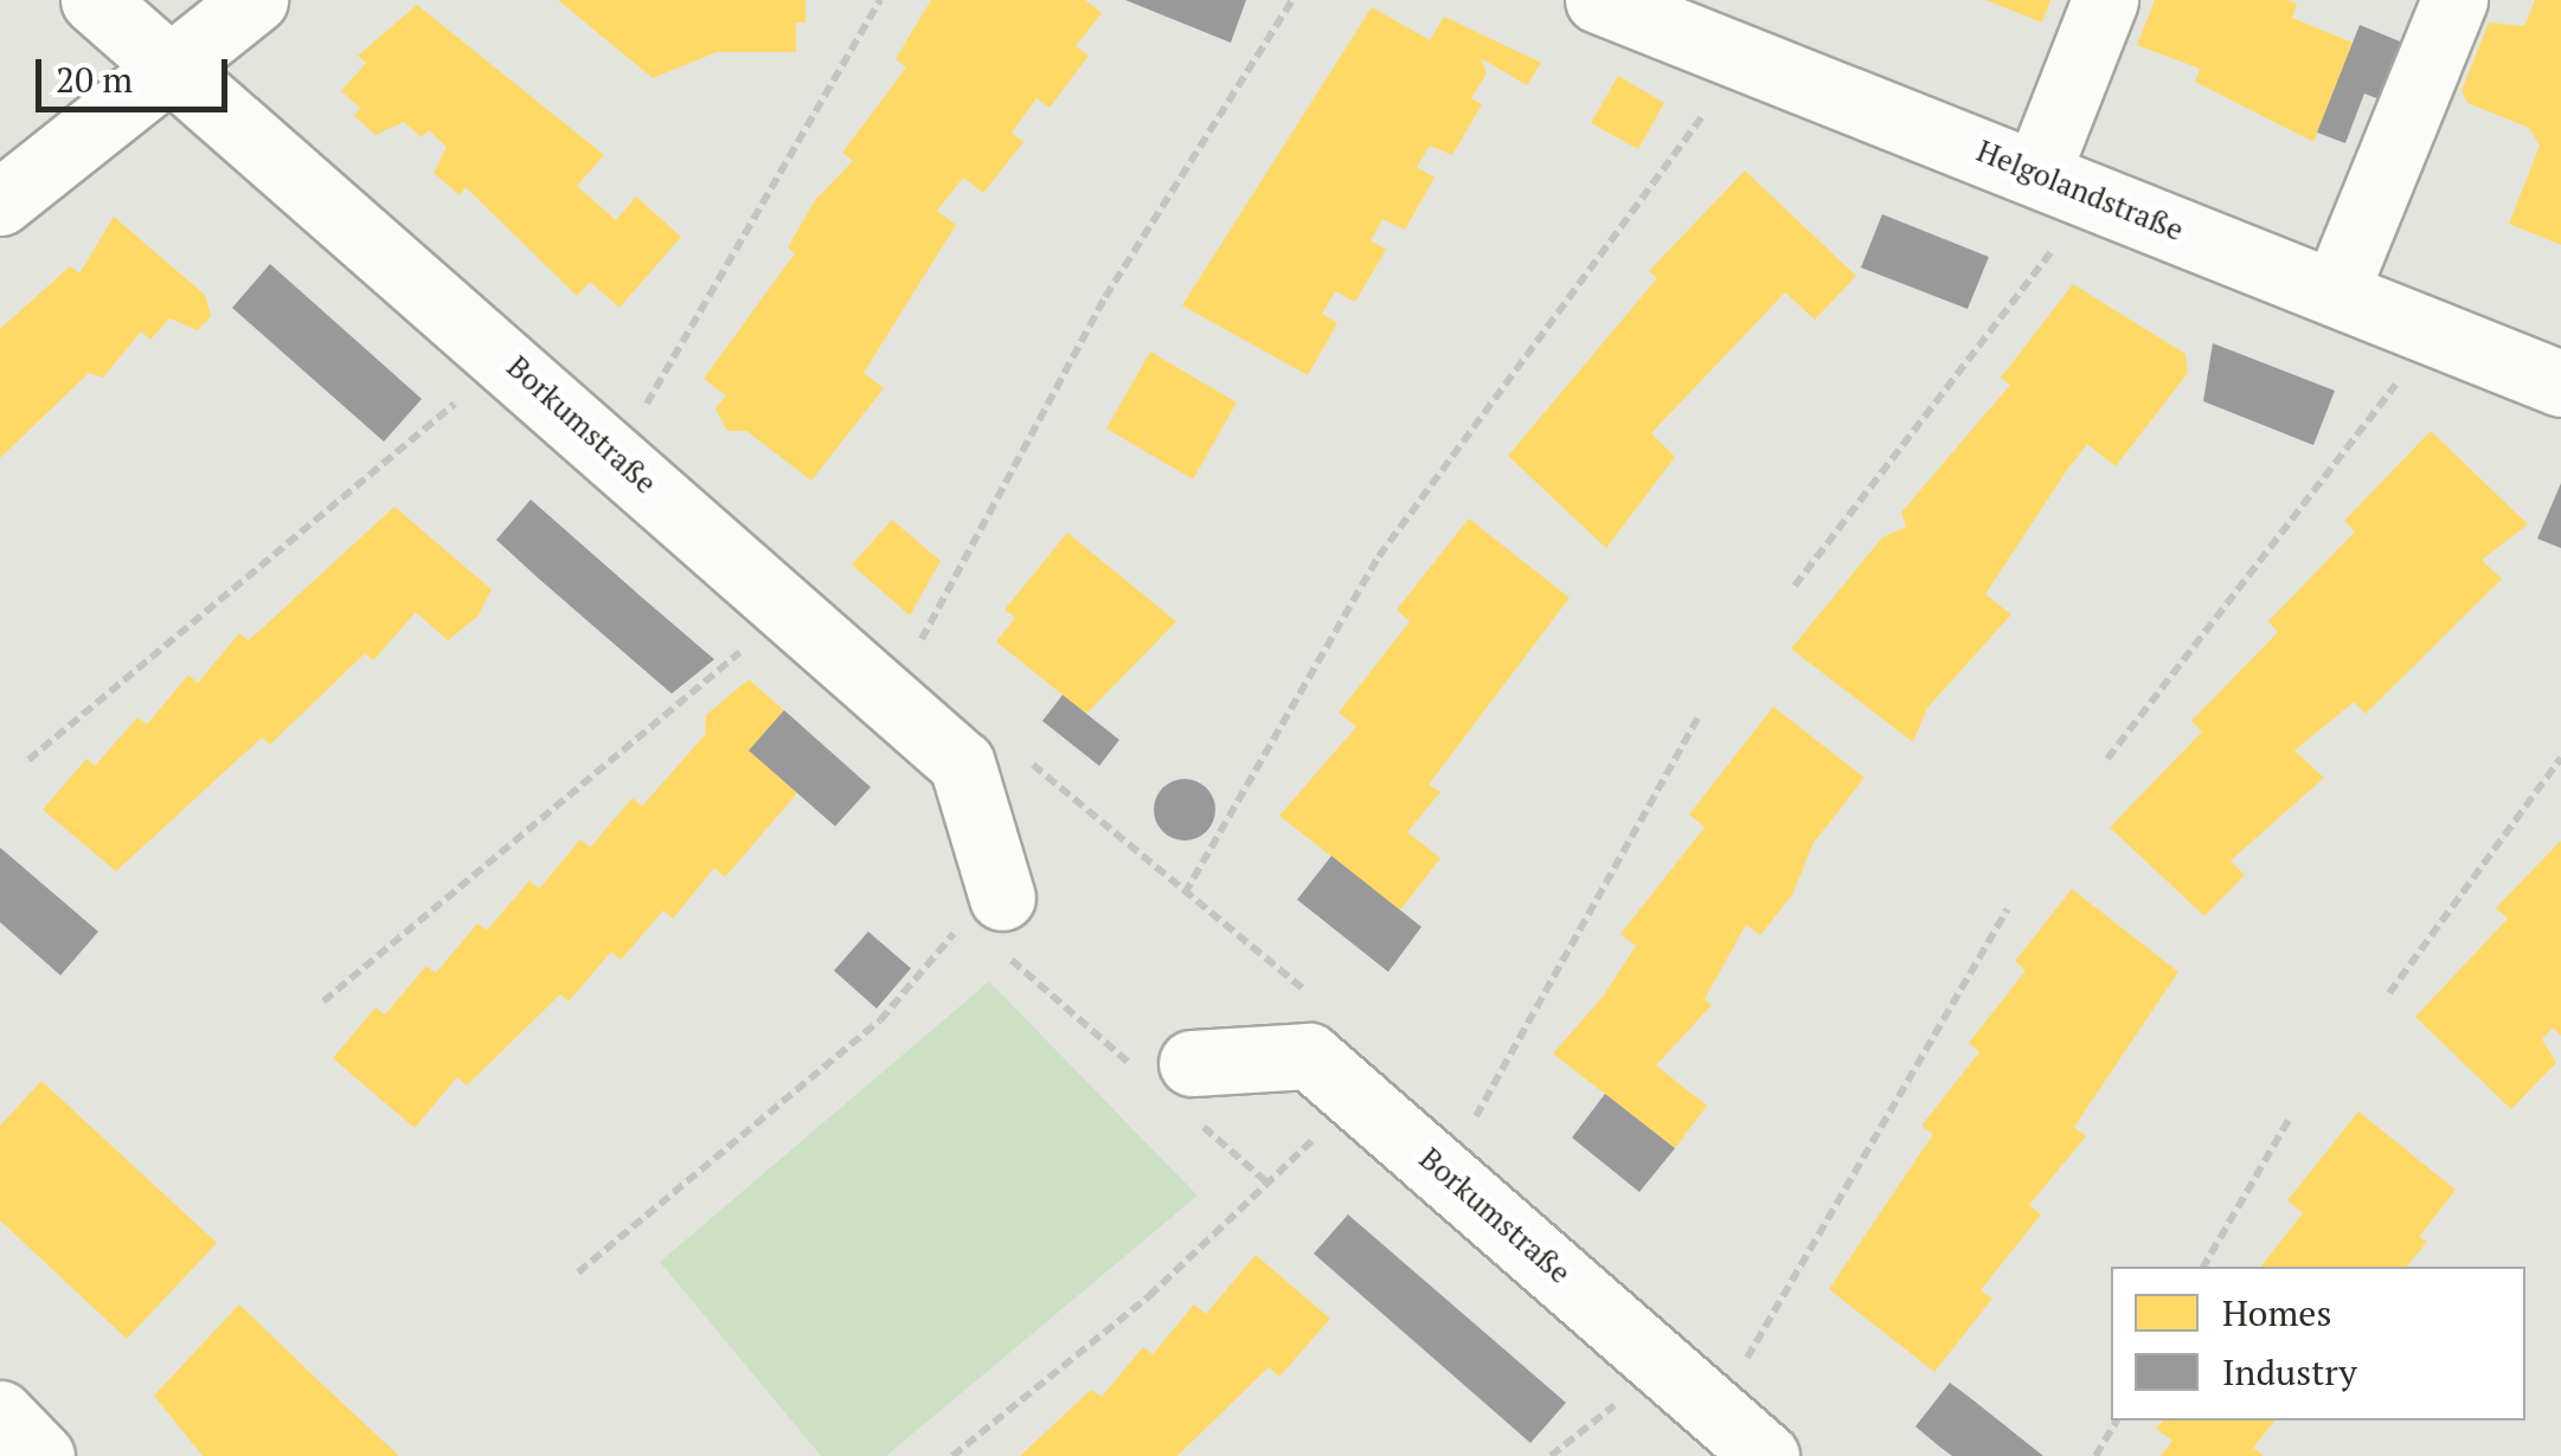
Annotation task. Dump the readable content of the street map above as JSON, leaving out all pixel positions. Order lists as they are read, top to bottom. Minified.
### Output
{"streets":{"street":["Helgolandstraße","Borkumstraße"]},"legend":["Homes","Industry"],"scale_bar":"20 m"}
